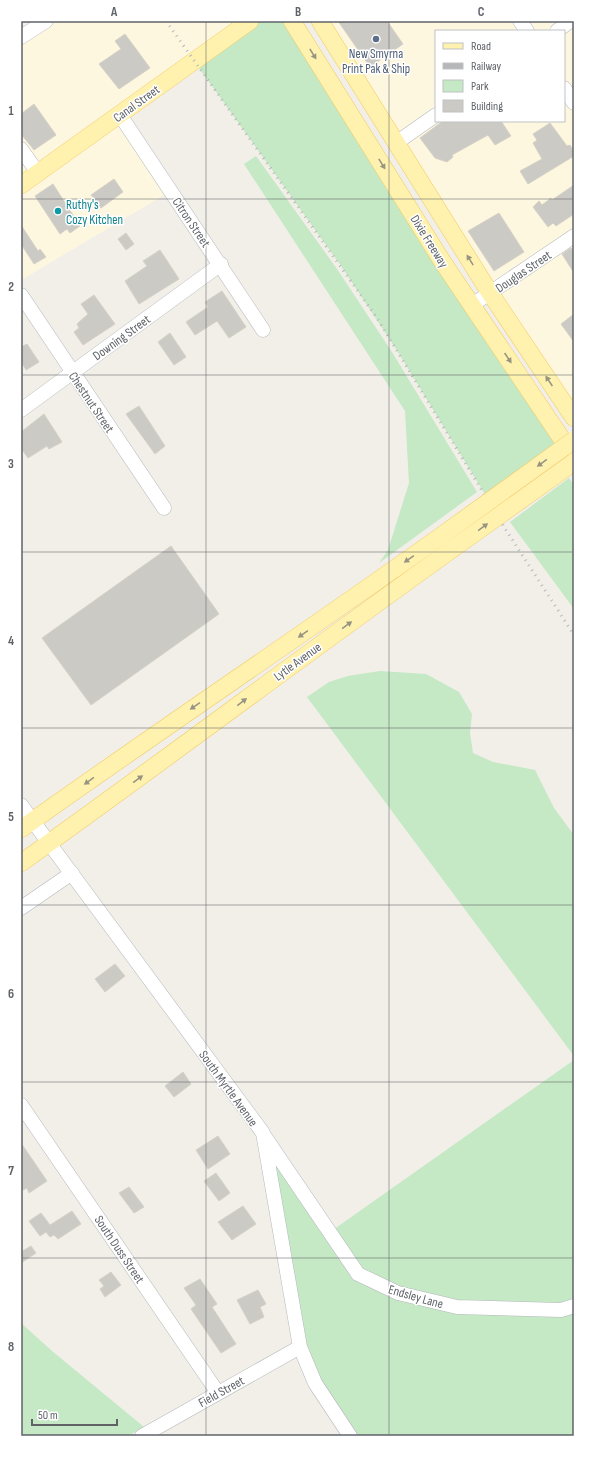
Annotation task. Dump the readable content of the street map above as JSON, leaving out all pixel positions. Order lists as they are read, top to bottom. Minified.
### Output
{"streets":{"main road":["Canal Street","Dixie Freeway","Lytle Avenue"],"street":["Citron Street","Douglas Street","Downing Street","Chestnut Street","South Myrtle Avenue","South Duss Street","Endsley Lane","Field Street"]},"crossings":[["Canal Street","Citron Street"],["Citron Street","Downing Street"],["Dixie Freeway","Douglas Street"],["Downing Street","Chestnut Street"],["Lytle Avenue","South Myrtle Avenue"],["South Myrtle Avenue","Endsley Lane"],["South Myrtle Avenue","Field Street"],["South Duss Street","Field Street"]],"places":["New Smyrna Print Pak & Ship","Ruthy's Cozy Kitchen"],"legend":["Road","Railway","Park","Building"],"scale_bar":"50 m","grid":{"columns":["A","B","C"],"rows":["1","2","3","4","5","6","7","8"]}}
